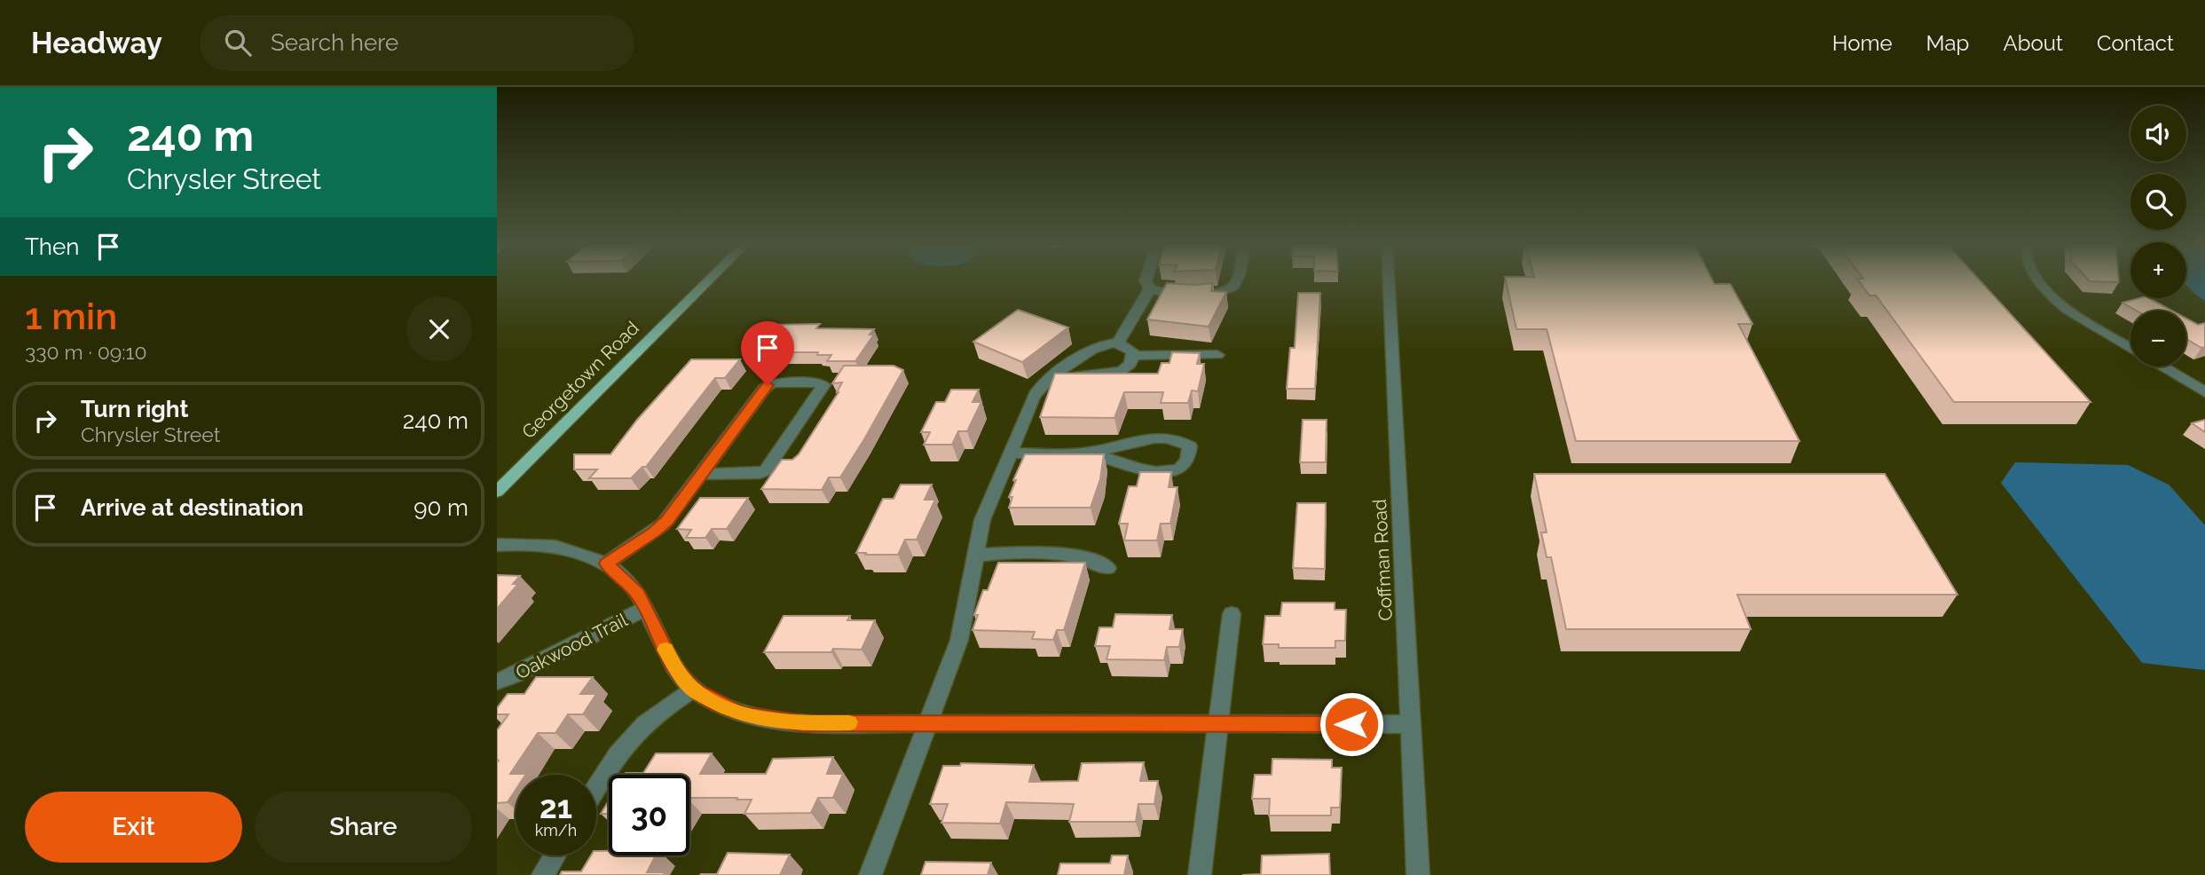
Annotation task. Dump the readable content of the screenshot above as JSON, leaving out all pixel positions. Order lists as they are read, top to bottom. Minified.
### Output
{"streets":{"main road":["Georgetown Road"],"street":["Coffman Road","Oakwood Trail"]},"crossings":[["Coffman Road","Oakwood Trail"]],"page":{"header":"Headway","search":"Search here","nav":["Home","Map","About","Contact"],"turn":["240 m","Chrysler Street"],"map_buttons":["+","−"],"then":"Then","heading":["1 min","330 m · 09:10"],"list":[{"name":"Turn right","note":"Chrysler Street","value":"240 m"},{"name":"Arrive at destination","value":"90 m"}],"speed":"21 km/h","limit":"30","buttons":["Exit","Share"]}}
